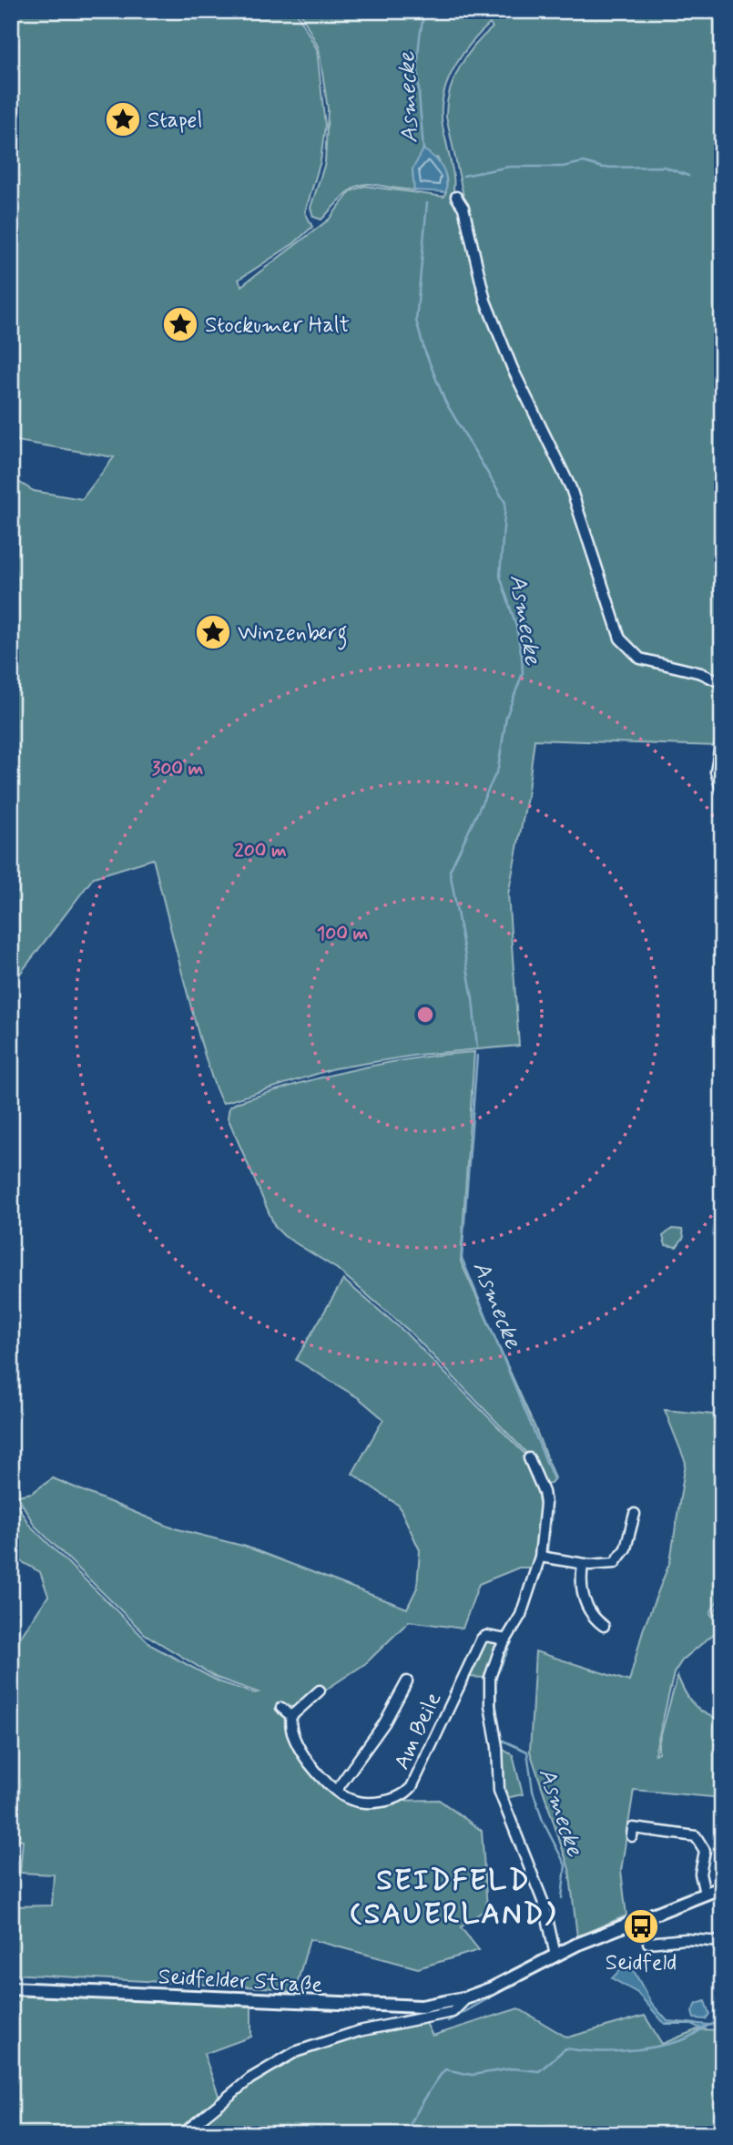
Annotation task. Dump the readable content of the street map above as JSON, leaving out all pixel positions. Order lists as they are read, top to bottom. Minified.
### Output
{"streets":{"main road":["Seidfelder Straße"],"street":["Am Beile"]},"districts":["SEIDFELD (SAUERLAND)"],"water":["Asmecke"],"places":{"place":["Stapel","Stockumer Halt","Winzenberg"],"bus stop":["Seidfeld"]},"rings":["300 m","200 m","100 m"]}
